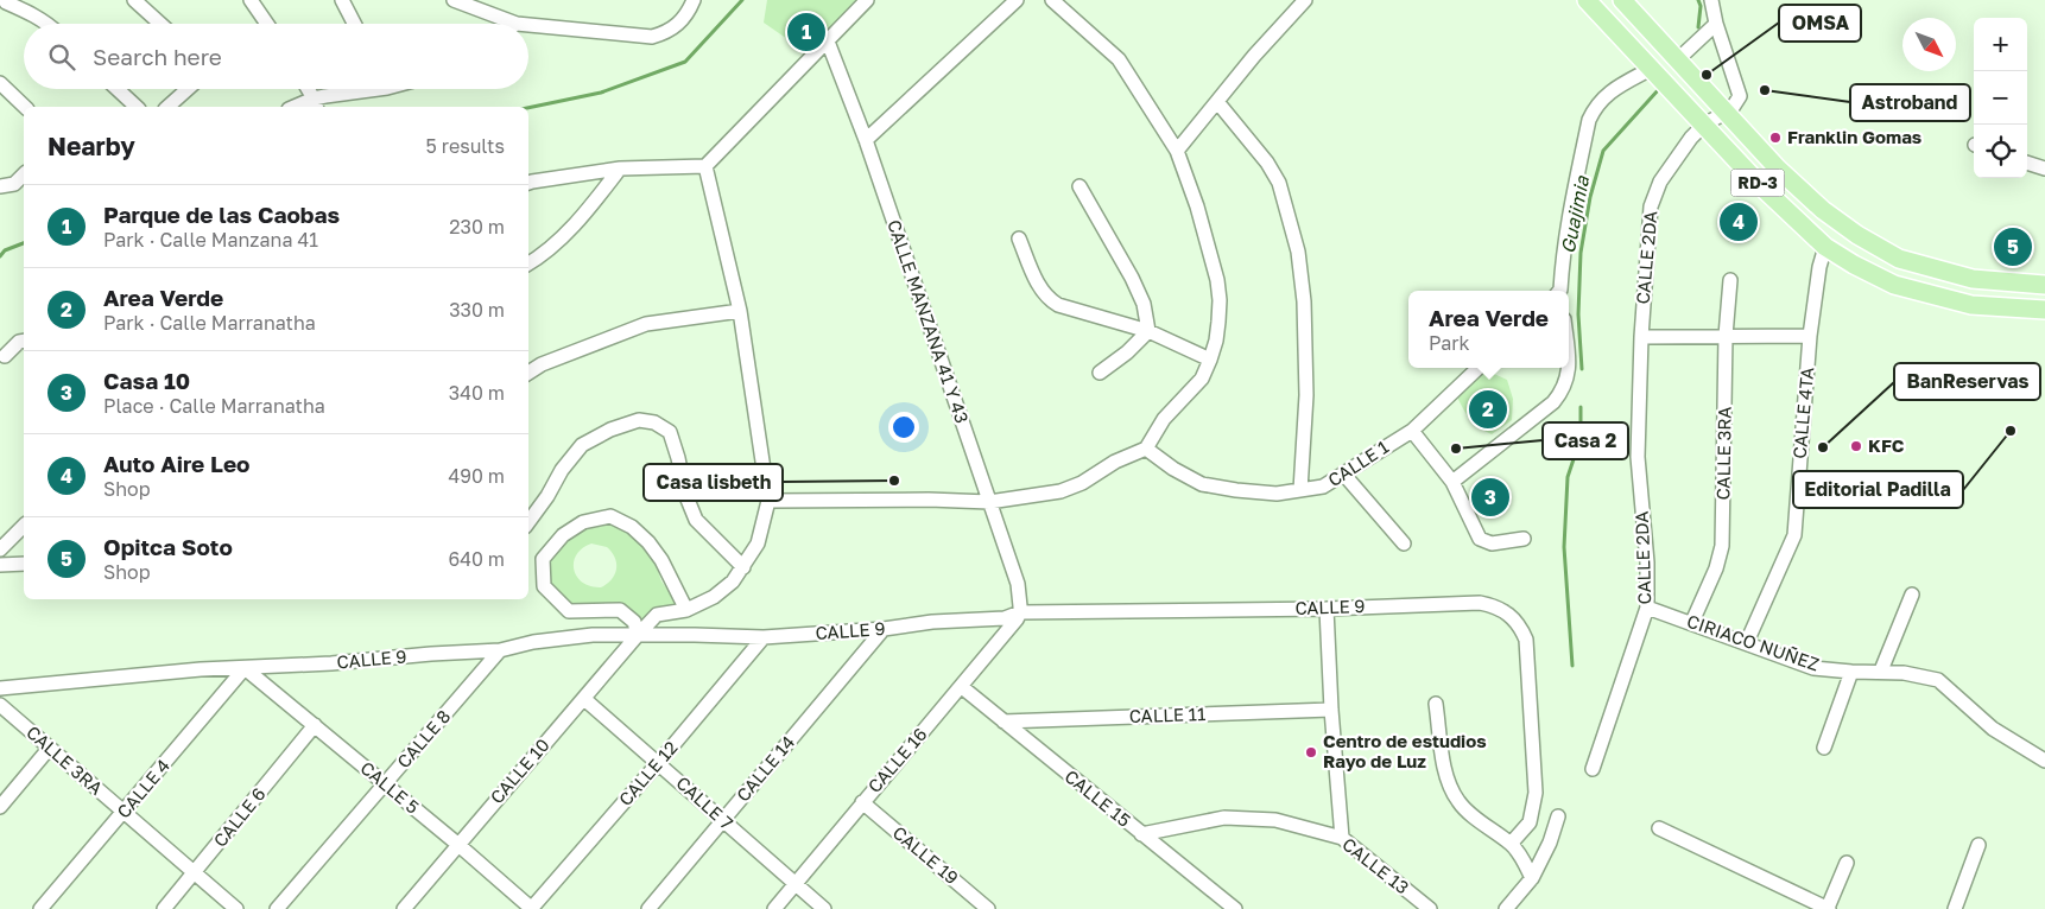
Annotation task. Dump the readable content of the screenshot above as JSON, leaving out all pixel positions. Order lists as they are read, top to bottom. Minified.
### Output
{"streets":{"main road":["RD-3"],"street":["CALLE 2DA","CALLE MANZANA 41 Y 43","CALLE 4TA","CALLE 3RA","CALLE 1","CALLE 9","CIRIACO NUÑEZ","CALLE 11","CALLE 8","CALLE 16","CALLE 14","CALLE 10","CALLE 12","CALLE 5","CALLE 4","CALLE 15","CALLE 7","CALLE 6","CALLE 19","CALLE 13"]},"crossings":[["RD-3","CALLE 2DA"],["RD-3","CALLE 4TA"],["CALLE 2DA","CIRIACO NUÑEZ"],["CALLE MANZANA 41 Y 43","CALLE 9"],["CALLE MANZANA 41 Y 43","CALLE 16"],["CALLE 4TA","CIRIACO NUÑEZ"],["CALLE 3RA","CIRIACO NUÑEZ"],["CALLE 3RA","CALLE 4"],["CALLE 3RA","CALLE 6"],["CALLE 9","CALLE 8"],["CALLE 9","CALLE 16"],["CALLE 9","CALLE 14"],["CALLE 9","CALLE 10"],["CALLE 9","CALLE 12"],["CALLE 9","CALLE 5"],["CALLE 9","CALLE 4"],["CALLE 11","CALLE 15"],["CALLE 8","CALLE 5"],["CALLE 16","CALLE 15"],["CALLE 16","CALLE 7"],["CALLE 16","CALLE 19"],["CALLE 14","CALLE 7"],["CALLE 10","CALLE 5"],["CALLE 10","CALLE 7"],["CALLE 12","CALLE 5"],["CALLE 12","CALLE 7"],["CALLE 5","CALLE 4"],["CALLE 5","CALLE 6"],["CALLE 15","CALLE 13"]],"water":["Guajimia"],"places":["OMSA","Astroband","Franklin Gomas","Editorial Padilla","KFC","BanReservas","Casa 2","Casa lisbeth","Centro de estudios Rayo de Luz"],"north":"bottom right","page":{"pins":["1","4","5","2","3"],"map_buttons":["+","−"],"search":"Search here","heading":["Nearby","5 results"],"list":[{"mark":"1","name":"Parque de las Caobas","note":"Park · Calle Manzana 41","value":"230 m"},{"mark":"2","name":"Area Verde","note":"Park · Calle Marranatha","value":"330 m"},{"mark":"3","name":"Casa 10","note":"Place · Calle Marranatha","value":"340 m"},{"mark":"4","name":"Auto Aire Leo","note":"Shop","value":"490 m"},{"mark":"5","name":"Opitca Soto","note":"Shop","value":"640 m"}],"popup":["Area Verde","Park"]}}
